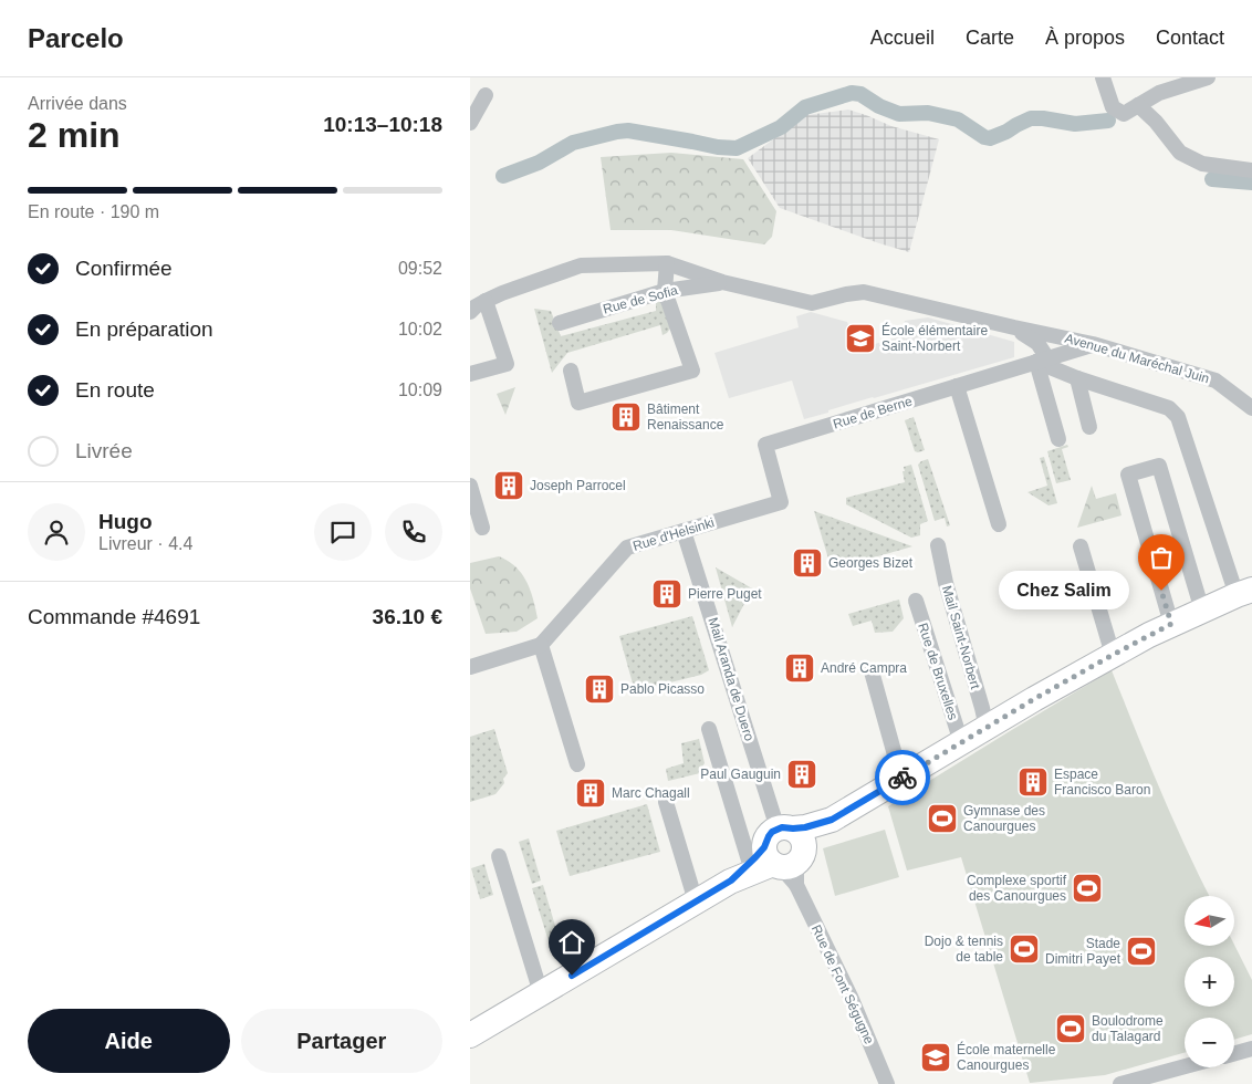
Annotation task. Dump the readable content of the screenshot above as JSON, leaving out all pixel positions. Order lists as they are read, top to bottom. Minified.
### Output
{"streets":{"street":["Rue de Sofia","Avenue du Maréchal Juin","Rue de Berne","Rue d'Helsinki","Mail Saint-Norbert","Rue de Bruxelles","Mail Aranda de Duero","Rue de Font Ségugne"]},"crossings":[["Rue de Sofia","Avenue du Maréchal Juin"],["Avenue du Maréchal Juin","Rue de Berne"],["Rue de Berne","Rue d'Helsinki"],["Rue d'Helsinki","Mail Aranda de Duero"],["Mail Aranda de Duero","Rue de Font Ségugne"]],"places":{"school or university":["École élémentaire Saint-Norbert","École maternelle Canourgues"],"building":["Bâtiment Renaissance","Joseph Parrocel","Georges Bizet","Pierre Puget","André Campra","Pablo Picasso","Paul Gauguin","Espace Francisco Baron","Marc Chagall"],"other":["Chez Salim"],"sports":["Gymnase des Canourgues","Complexe sportif des Canourgues","Dojo & tennis de table","Stade Dimitri Payet","Boulodrome du Talagard"]},"north":"left","page":{"header":"Parcelo","nav":["Accueil","Carte","À propos","Contact"],"heading":["2 min","Arrivée dans","10:13–10:18"],"panel":["Hugo","Livreur · 4.4","Commande #4691","36.10 €"],"bar":"En route · 190 m","list":[["Confirmée","09:52"],["En préparation","10:02"],["En route","10:09"],"Livrée"],"bubble":"Chez Salim","map_buttons":["+","−"],"buttons":["Aide","Partager"]}}
